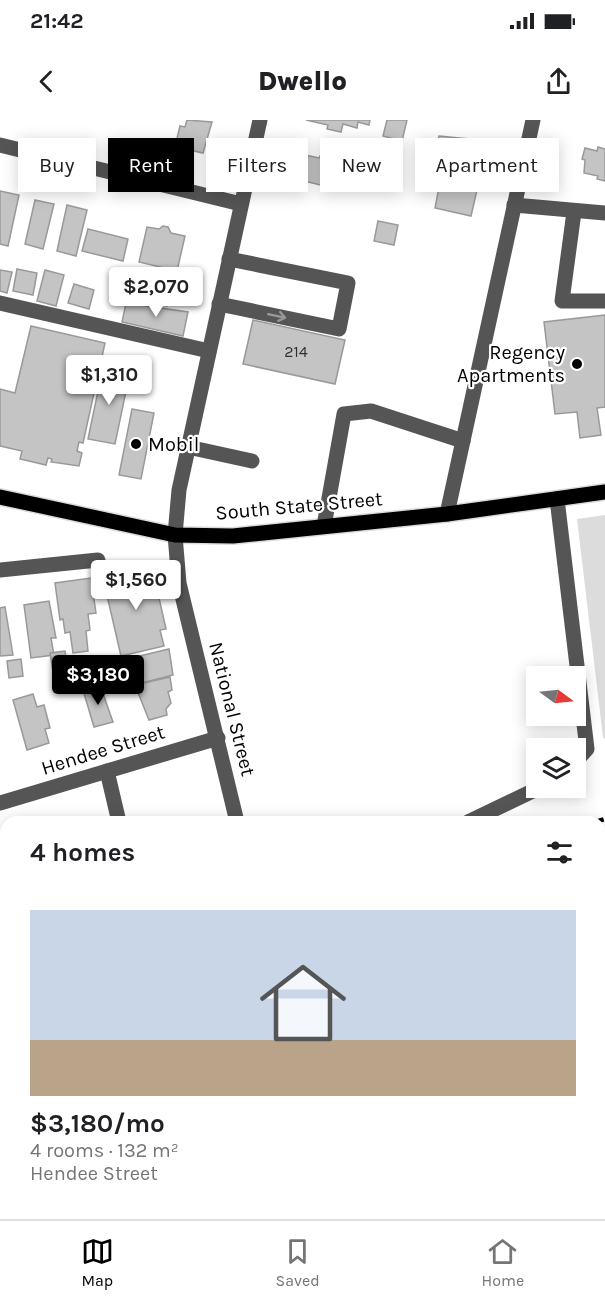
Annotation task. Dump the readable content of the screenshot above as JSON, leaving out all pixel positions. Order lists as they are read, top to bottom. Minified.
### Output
{"streets":{"main road":["South State Street"],"street":["National Street","Hendee Street"]},"crossings":[["South State Street","National Street"],["National Street","Hendee Street"]],"places":["Regency Apartments","Mobil"],"house_numbers":["214"],"north":"right","page":{"status":"21:42","header":"Dwello","chip":["Buy","Rent","Filters","New","Apartment"],"price":["$2,070","$1,310","$1,560","$3,180"],"heading":"4 homes","list":[{"name":"$3,180/mo","note":"4 rooms · 132 m² · Hendee Street"}],"tabs":["Map","Saved","Home"]}}
